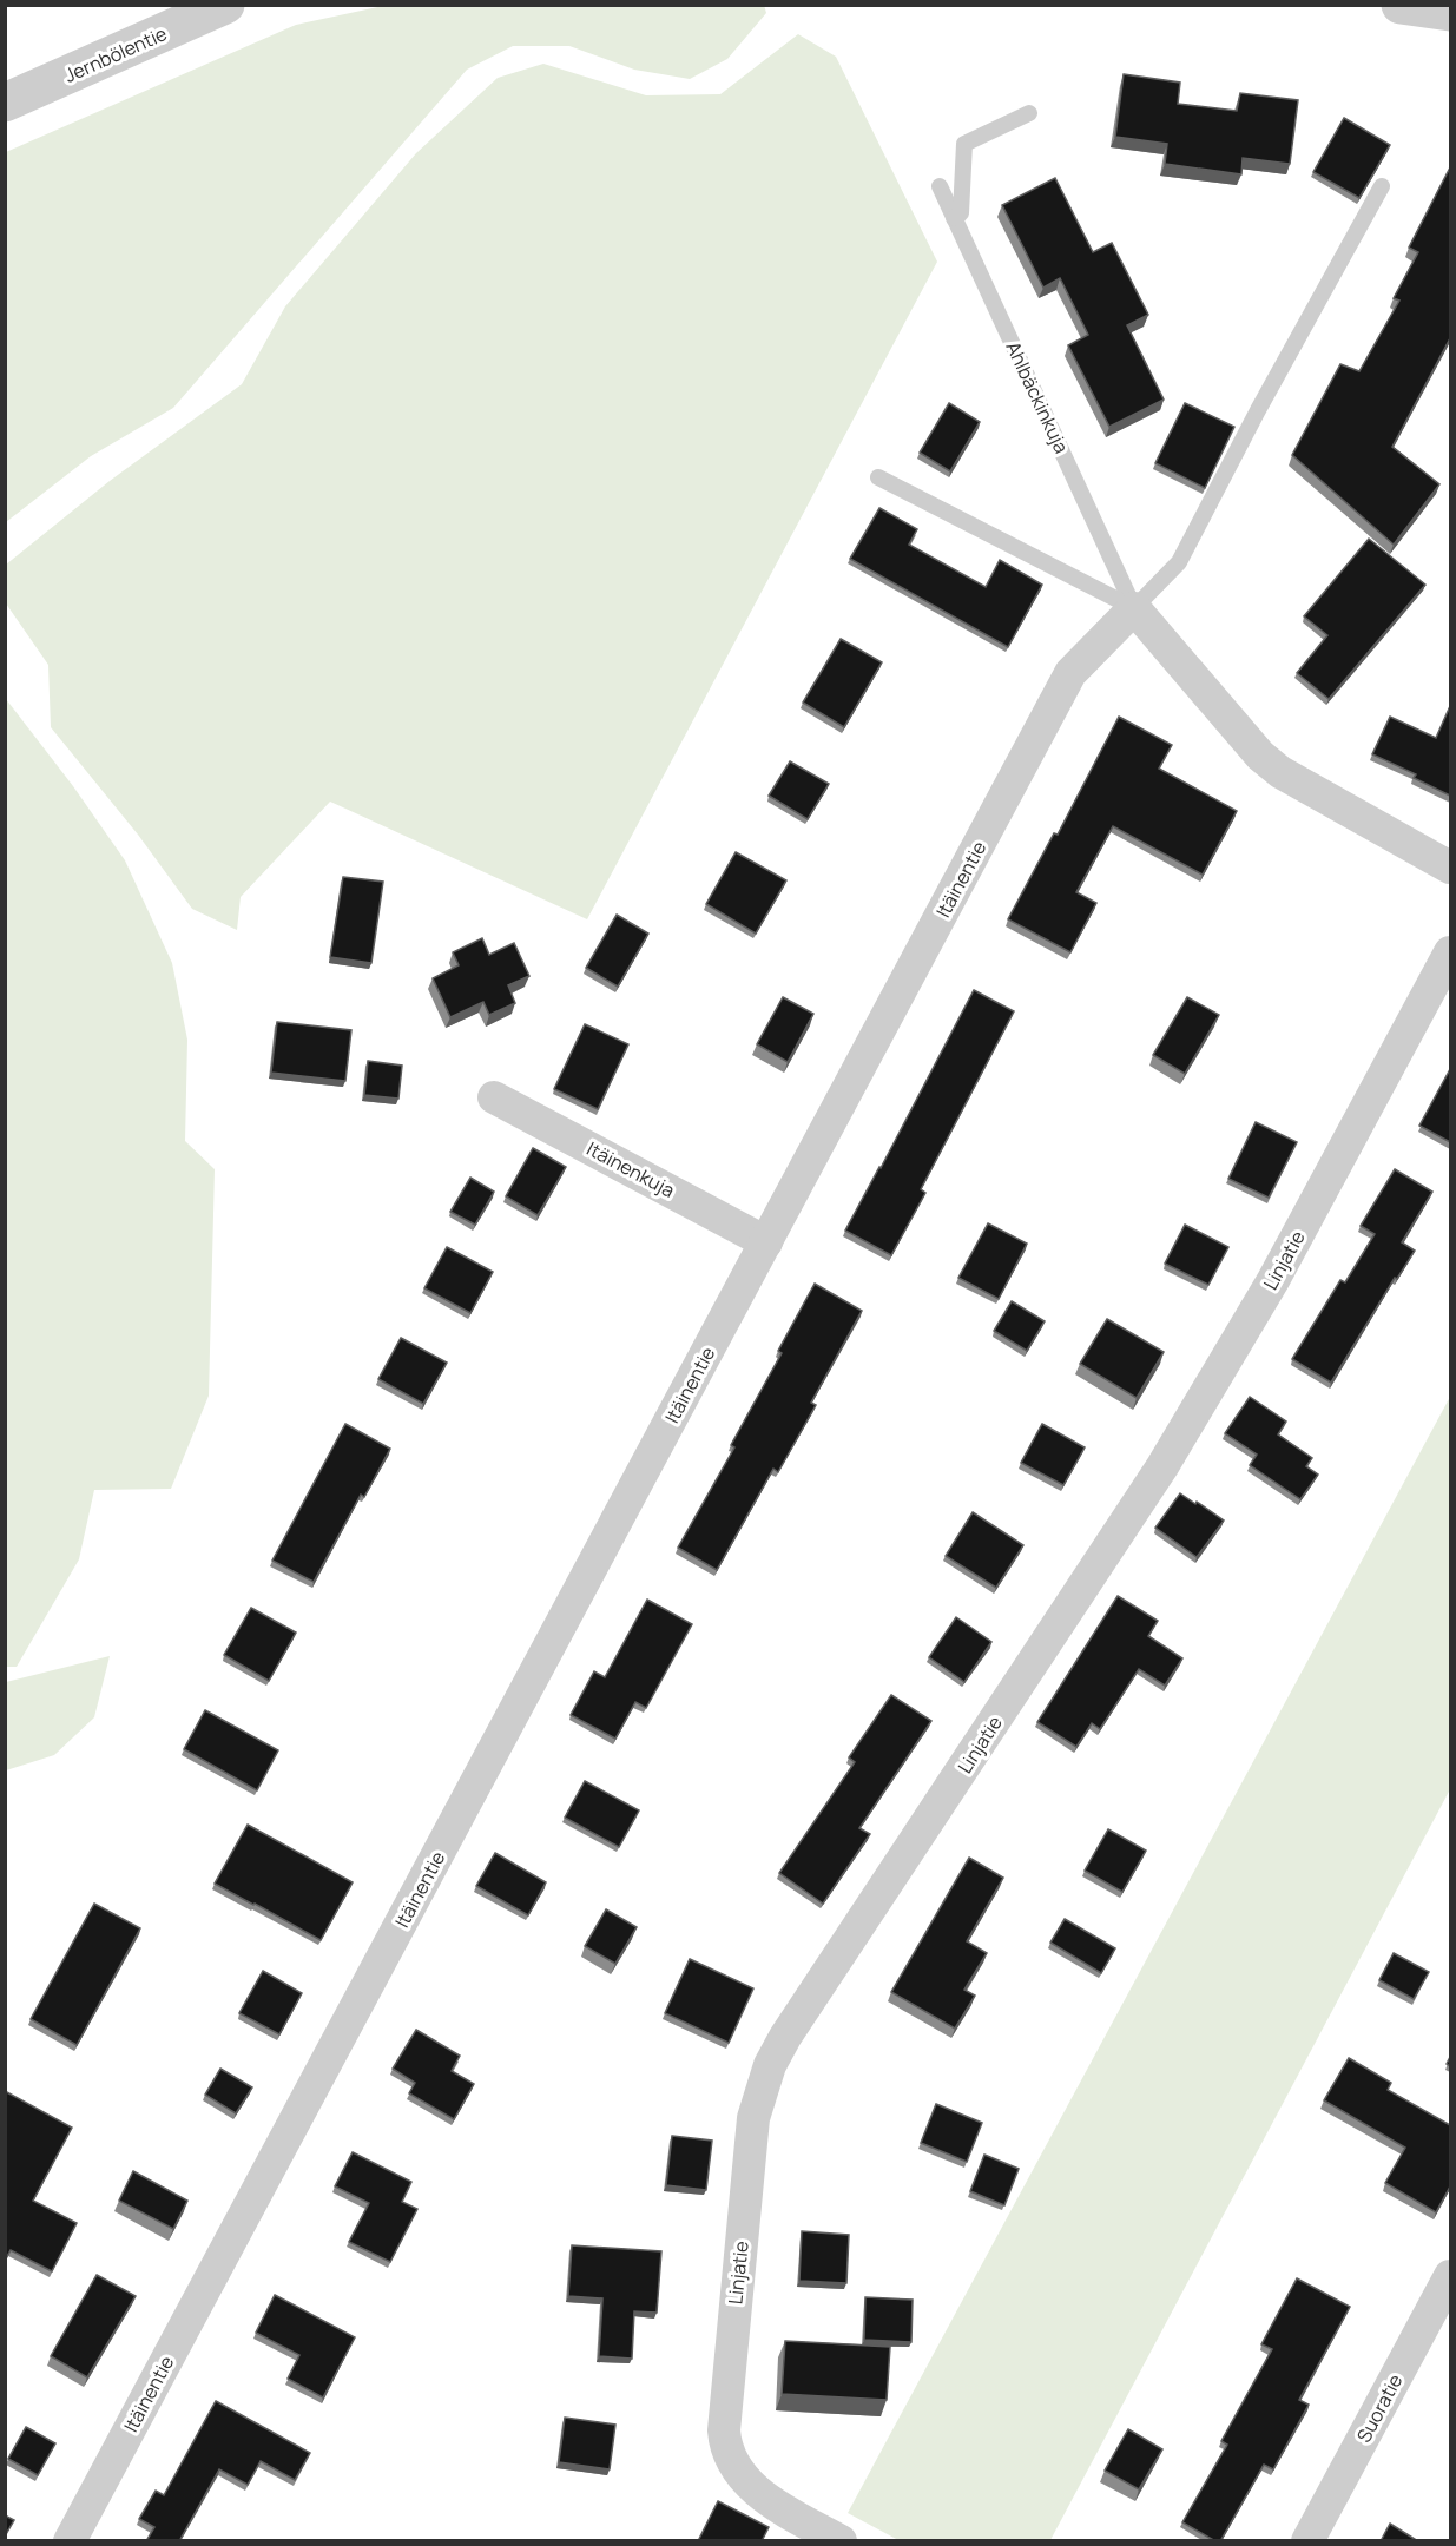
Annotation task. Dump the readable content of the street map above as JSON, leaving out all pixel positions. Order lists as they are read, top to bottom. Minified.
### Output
{"streets":{"street":["Jernbölentie","Itäinentie","Itäinenkuja","Linjatie","Suoratie"],"lane":["Ahlbäckinkuja"]},"crossings":[["Ahlbäckinkuja","Itäinentie"],["Itäinentie","Itäinenkuja"]]}
